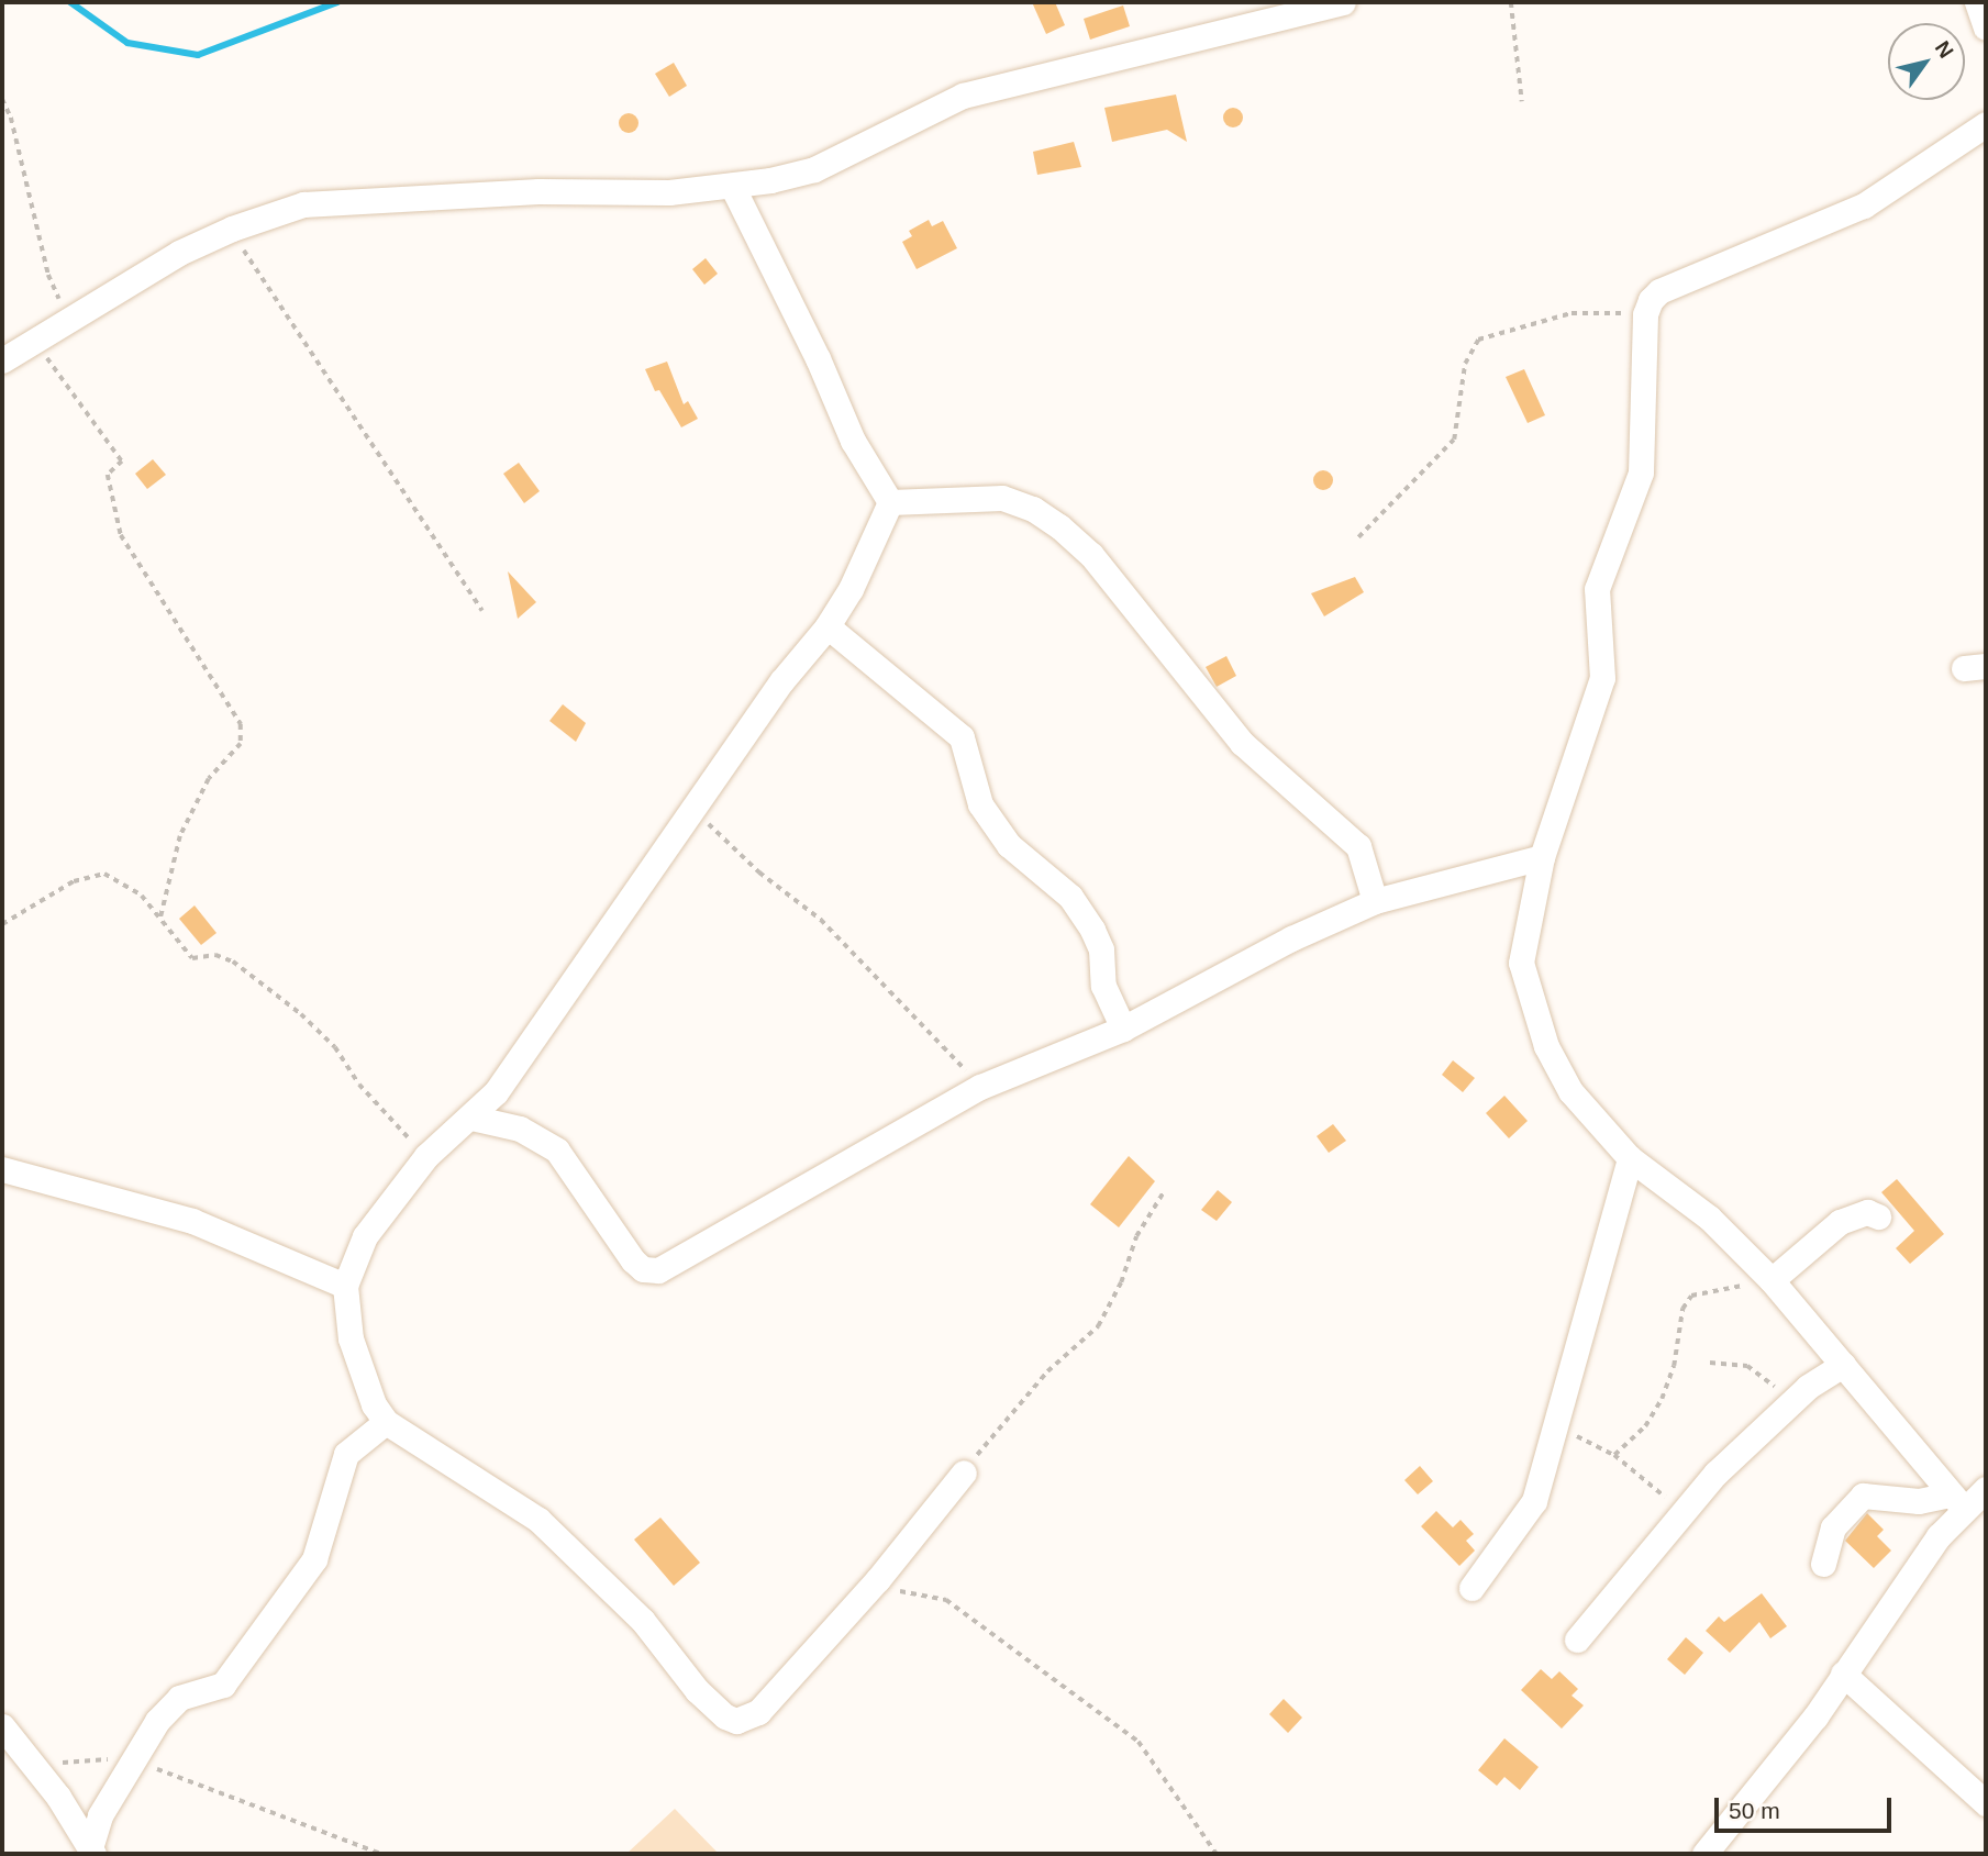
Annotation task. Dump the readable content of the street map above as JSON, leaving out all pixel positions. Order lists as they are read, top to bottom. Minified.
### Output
{"scale_bar":"50 m","north":"top right"}
